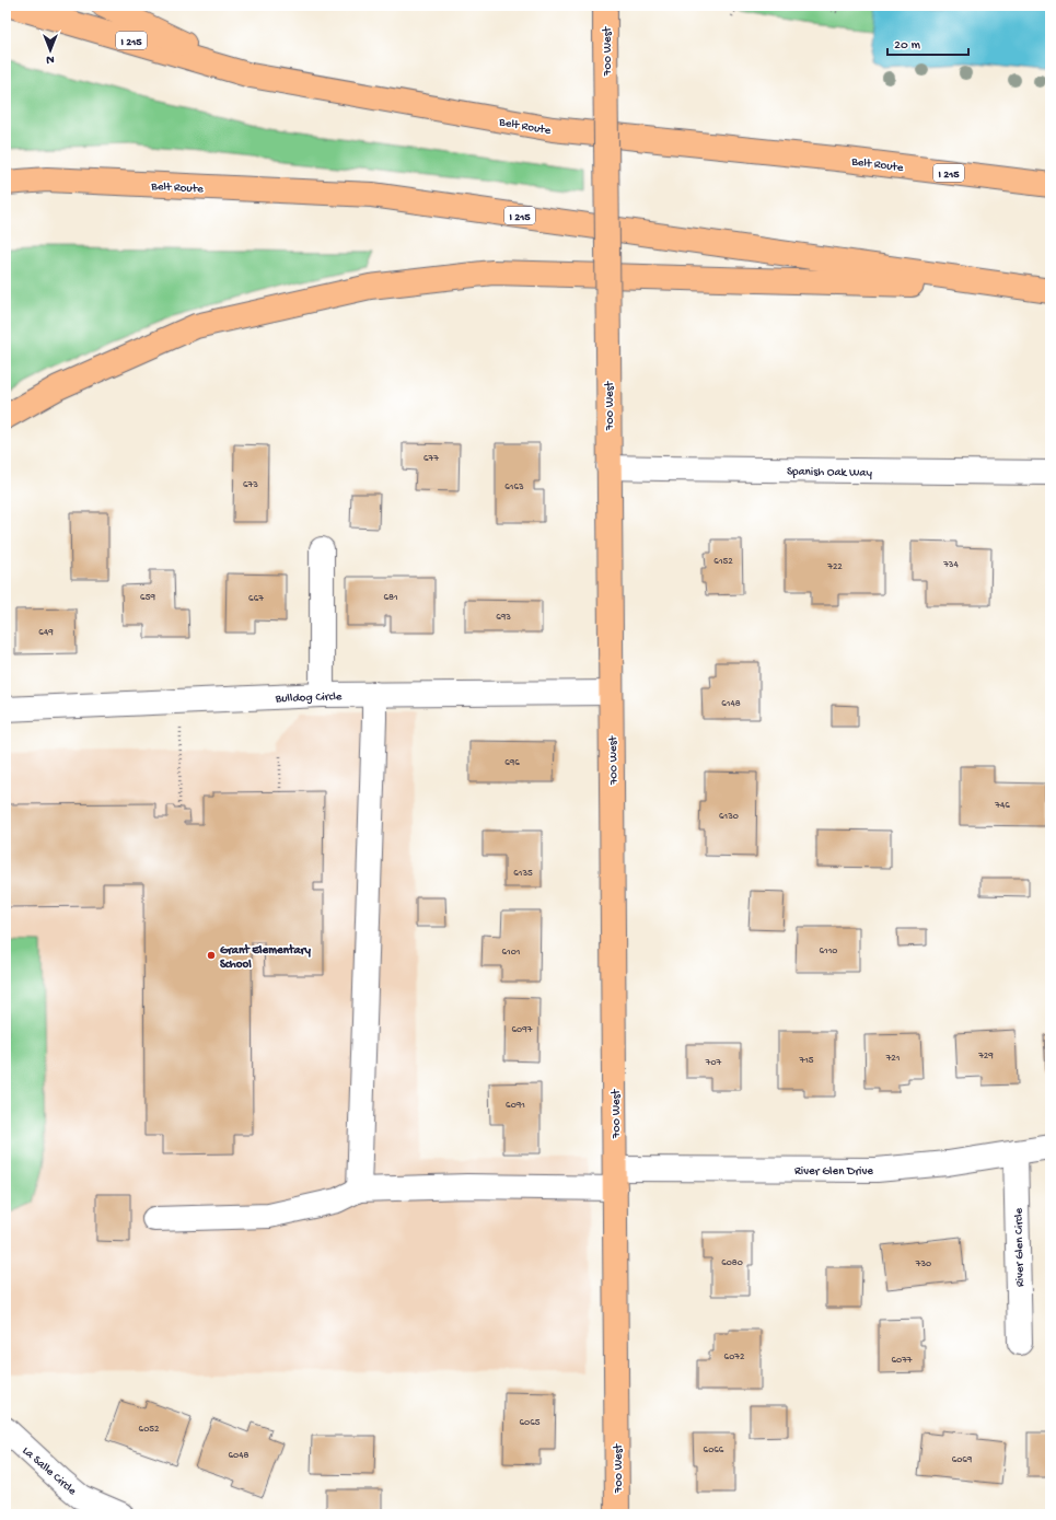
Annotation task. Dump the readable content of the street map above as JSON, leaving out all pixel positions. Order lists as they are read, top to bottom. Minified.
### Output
{"streets":{"main road":["I 215","700 West","Belt Route"],"street":["Spanish Oak Way","Bulldog Circle","River Glen Drive","River Glen Circle","La Salle Circle"]},"crossings":[["700 West","Spanish Oak Way"],["700 West","Bulldog Circle"],["700 West","River Glen Drive"],["River Glen Drive","River Glen Circle"]],"places":["Grant Elementary School"],"house_numbers":["677","673","6163","6152","734","722","659","681","667","693","649","6148","696","746","6130","6135","6110","6101","6097","729","721","715","707","6091","6080","730","6072","6077","6065","6052","6066","6048","6069"],"scale_bar":"20 m","north":"bottom"}
